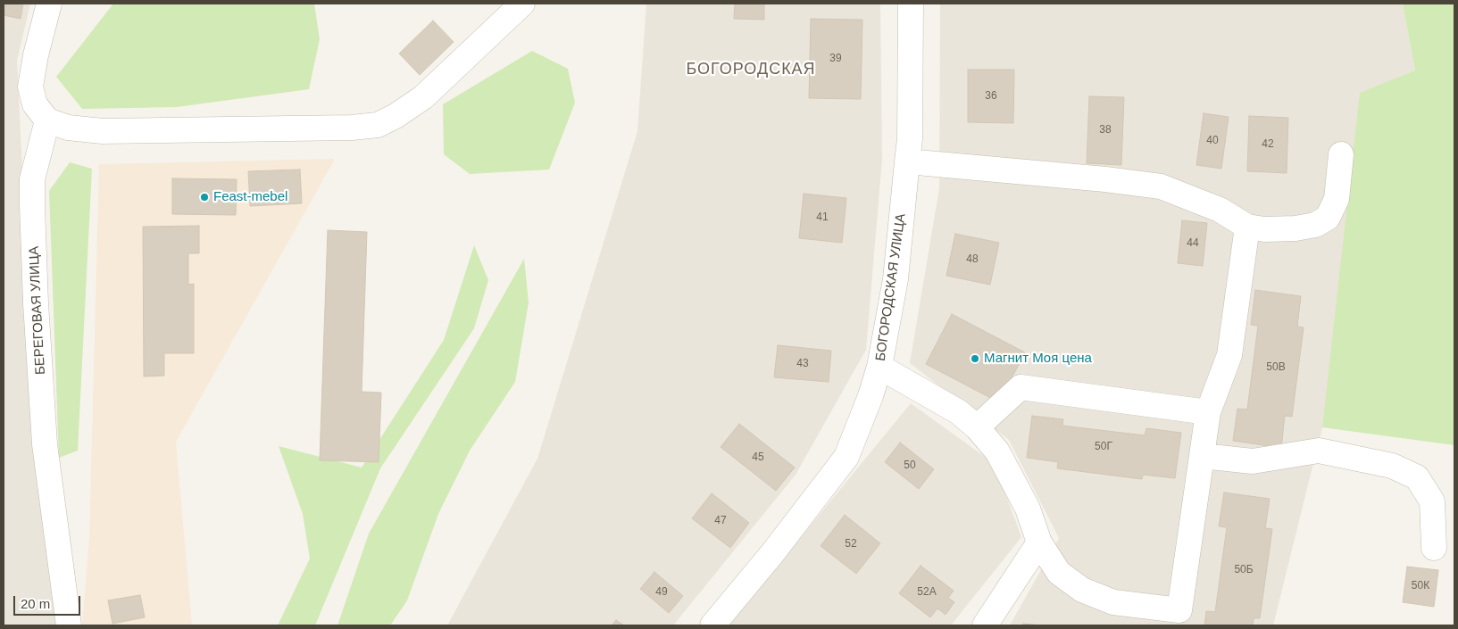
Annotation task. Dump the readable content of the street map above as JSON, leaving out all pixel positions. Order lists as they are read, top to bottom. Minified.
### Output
{"streets":{"street":["БОГОРОДСКАЯ УЛИЦА","БЕРЕГОВАЯ УЛИЦА"]},"districts":["БОГОРОДСКАЯ"],"places":["Feast-mebel","Магнит Моя цена"],"house_numbers":["39","36","38","40","42","41","44","48","43","50В","50Г","45","50","47","52","50Б","50К","49","52А"],"scale_bar":"20 m"}
